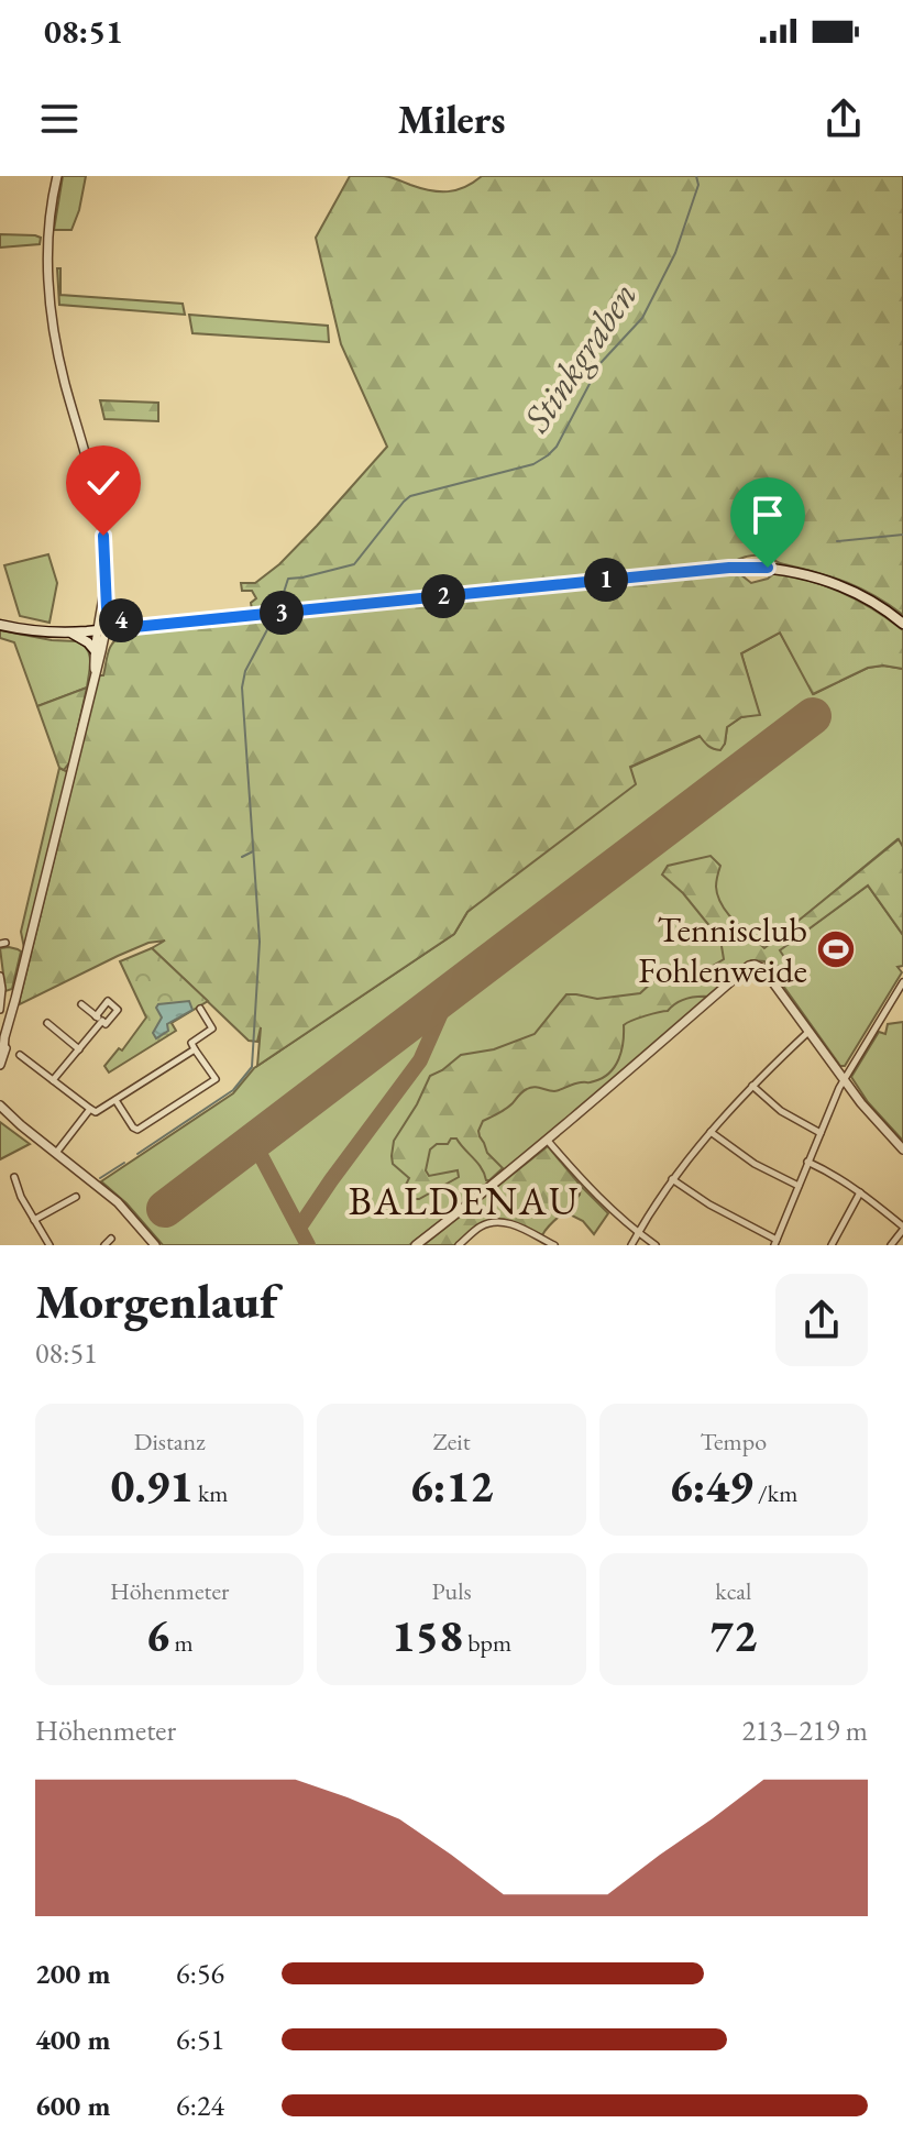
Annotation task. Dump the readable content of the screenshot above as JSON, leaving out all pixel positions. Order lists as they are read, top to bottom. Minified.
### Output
{"districts":["BALDENAU"],"water":["Stinkgraben"],"places":{"sports":["Tennisclub Fohlenweide"]},"page":{"status":"08:51","header":"Milers","pins":["1","2","3","4"],"heading":["Morgenlauf","08:51"],"stats":[["Distanz","0.91 km"],["Zeit","6:12"],["Tempo","6:49 /km"],["Höhenmeter","6 m"],["Puls","158 bpm"],["kcal","72"]],"chart":["Höhenmeter","213–219 m"],"list":[{"name":"200 m","note":"6:56"},{"name":"400 m","note":"6:51"},{"name":"600 m","note":"6:24"}]}}
